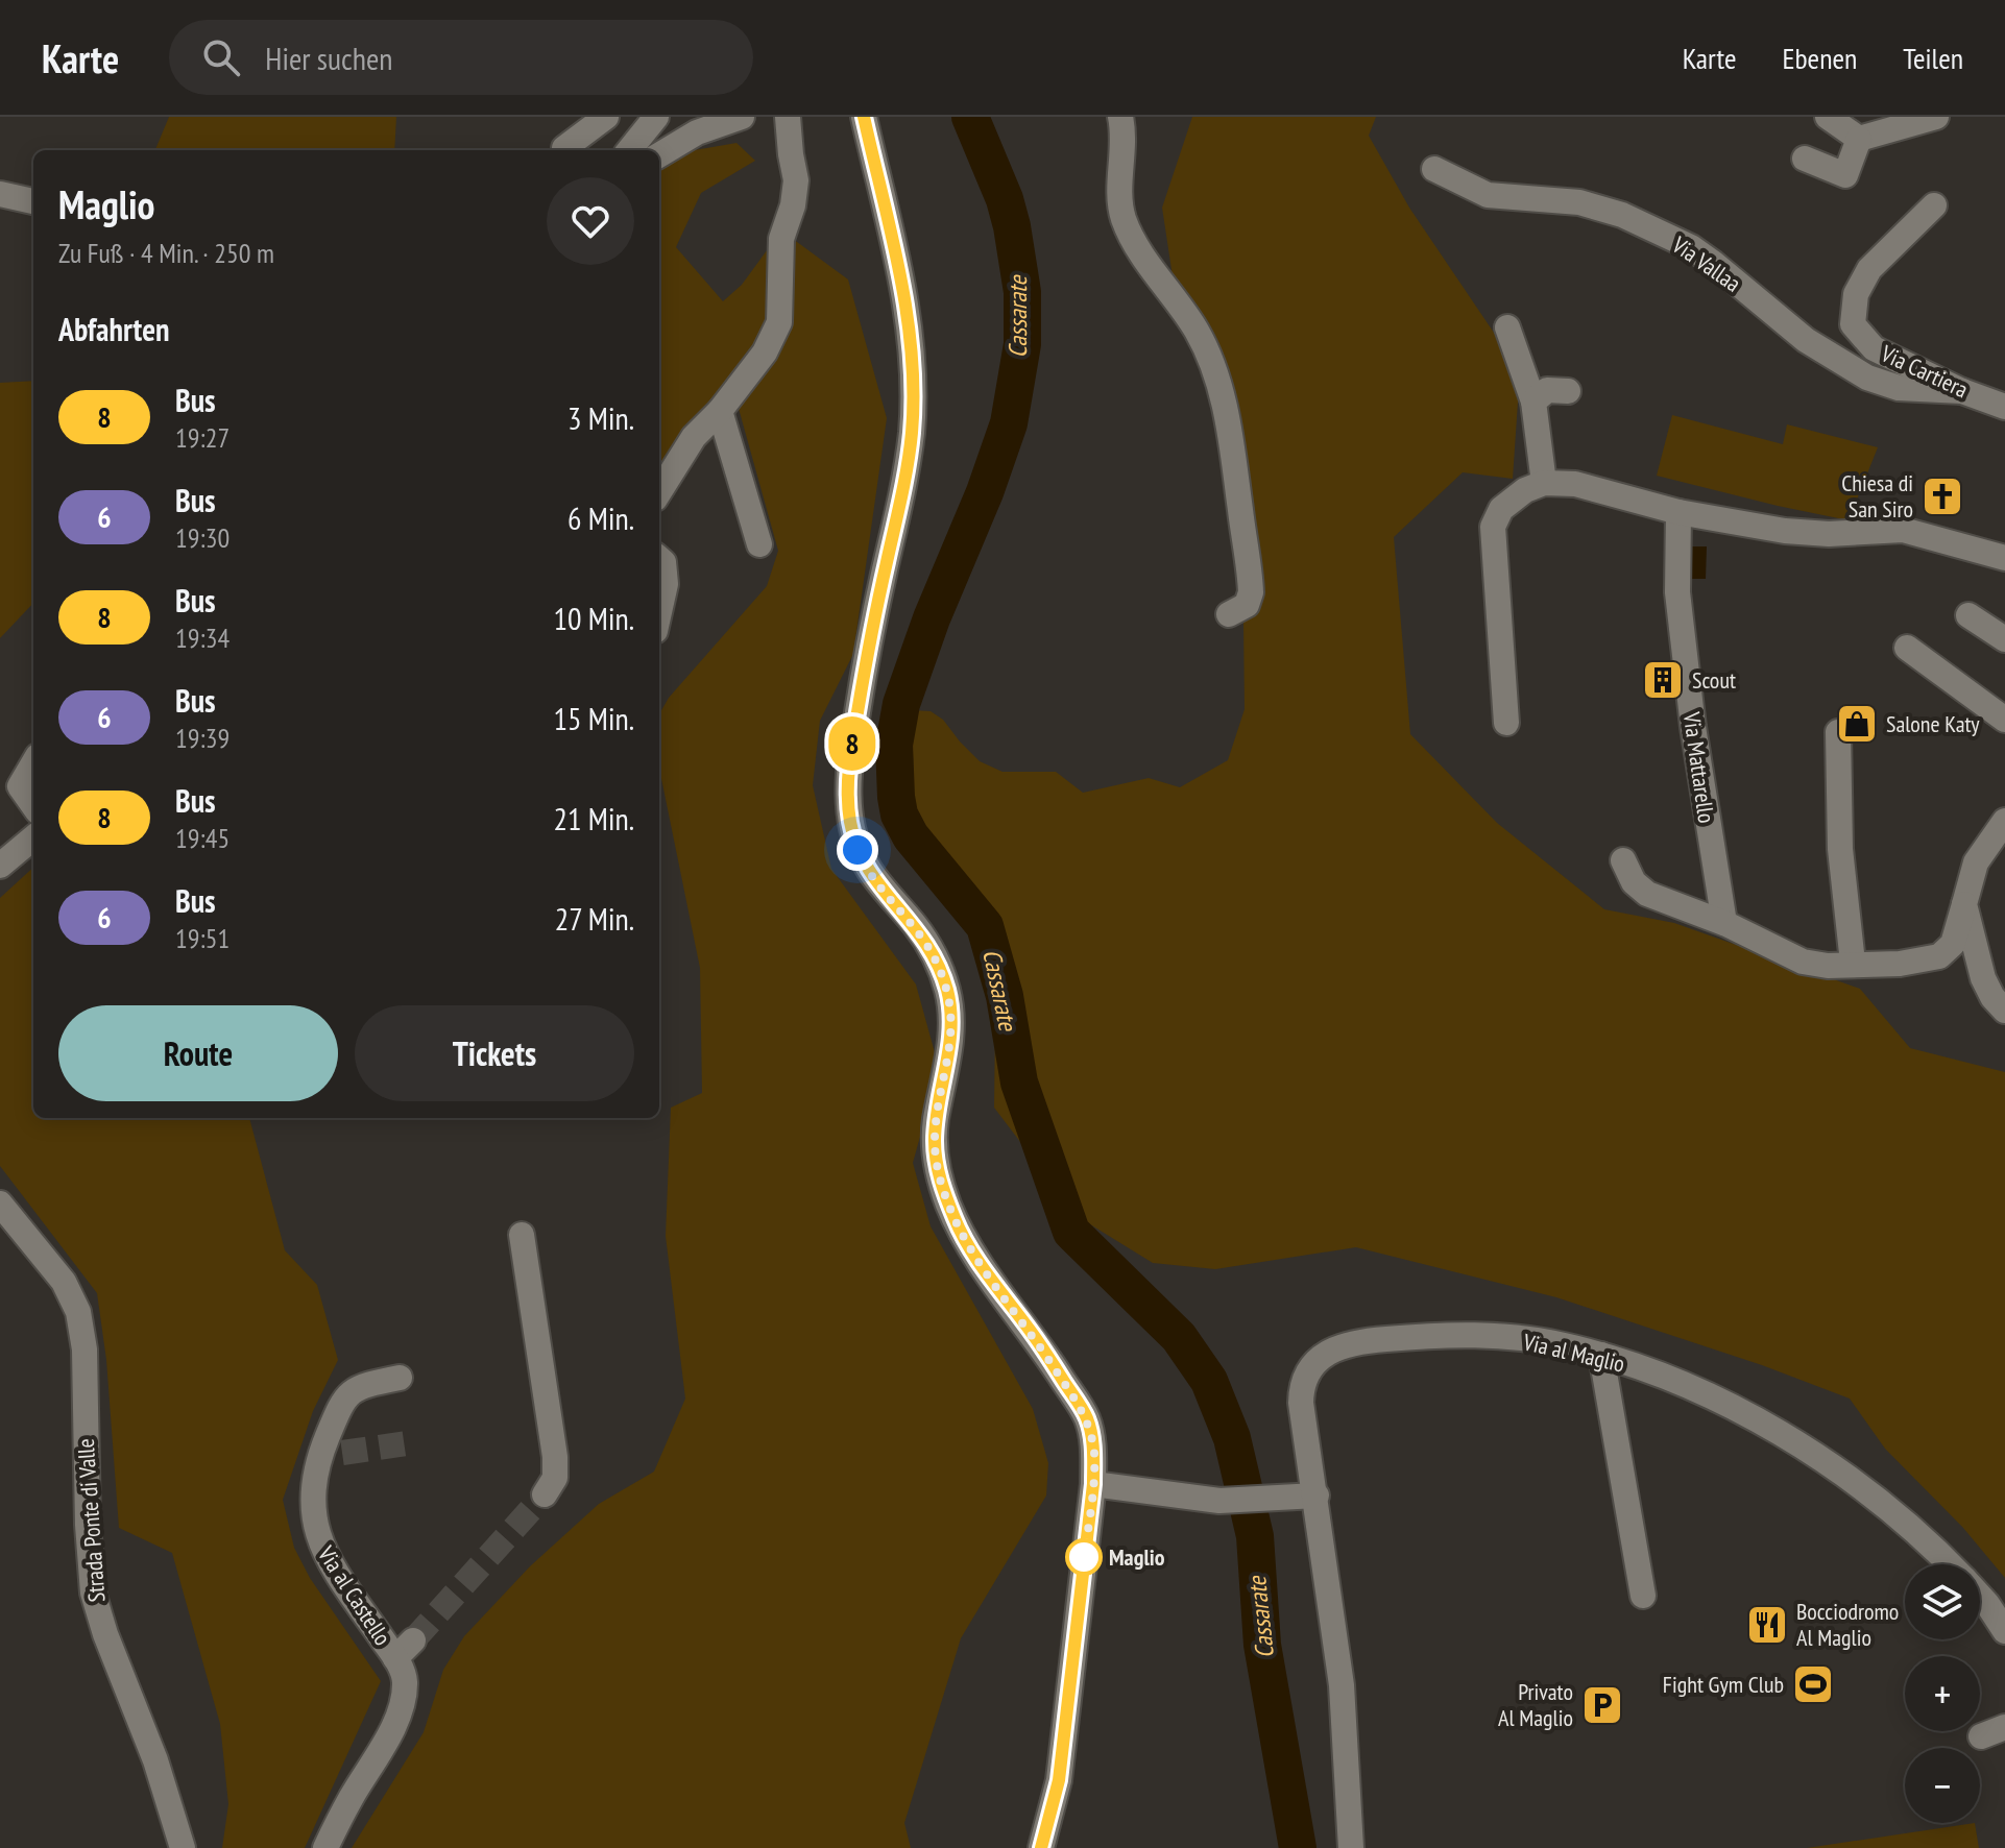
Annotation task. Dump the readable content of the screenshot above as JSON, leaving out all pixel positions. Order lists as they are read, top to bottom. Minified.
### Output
{"streets":{"street":["Via Vallaa","Via Cartiera","Via Mattarello","Via al Maglio","Strada Ponte di Valle","Via al Castello"]},"crossings":[["Via Vallaa","Via Cartiera"]],"water":["Cassarate"],"places":{"church":["Chiesa di San Siro"],"building":["Scout"],"shop":["Salone Katy"],"other":["Maglio"],"restaurant":["Bocciodromo Al Maglio"],"sports":["Fight Gym Club"],"parking":["Privato Al Maglio"]},"lines":["bus line 8"],"page":{"header":"Karte","search":"Hier suchen","nav":["Karte","Ebenen","Teilen"],"on_map":"8","heading":[["Maglio","Zu Fuß · 4 Min. · 250 m"],"Abfahrten"],"list":[{"mark":"8","name":"Bus","note":"19:27","value":"3 Min."},{"mark":"6","name":"Bus","note":"19:30","value":"6 Min."},{"mark":"8","name":"Bus","note":"19:34","value":"10 Min."},{"mark":"6","name":"Bus","note":"19:39","value":"15 Min."},{"mark":"8","name":"Bus","note":"19:45","value":"21 Min."},{"mark":"6","name":"Bus","note":"19:51","value":"27 Min."}],"buttons":["Route","Tickets"],"map_buttons":["+","−"]}}
